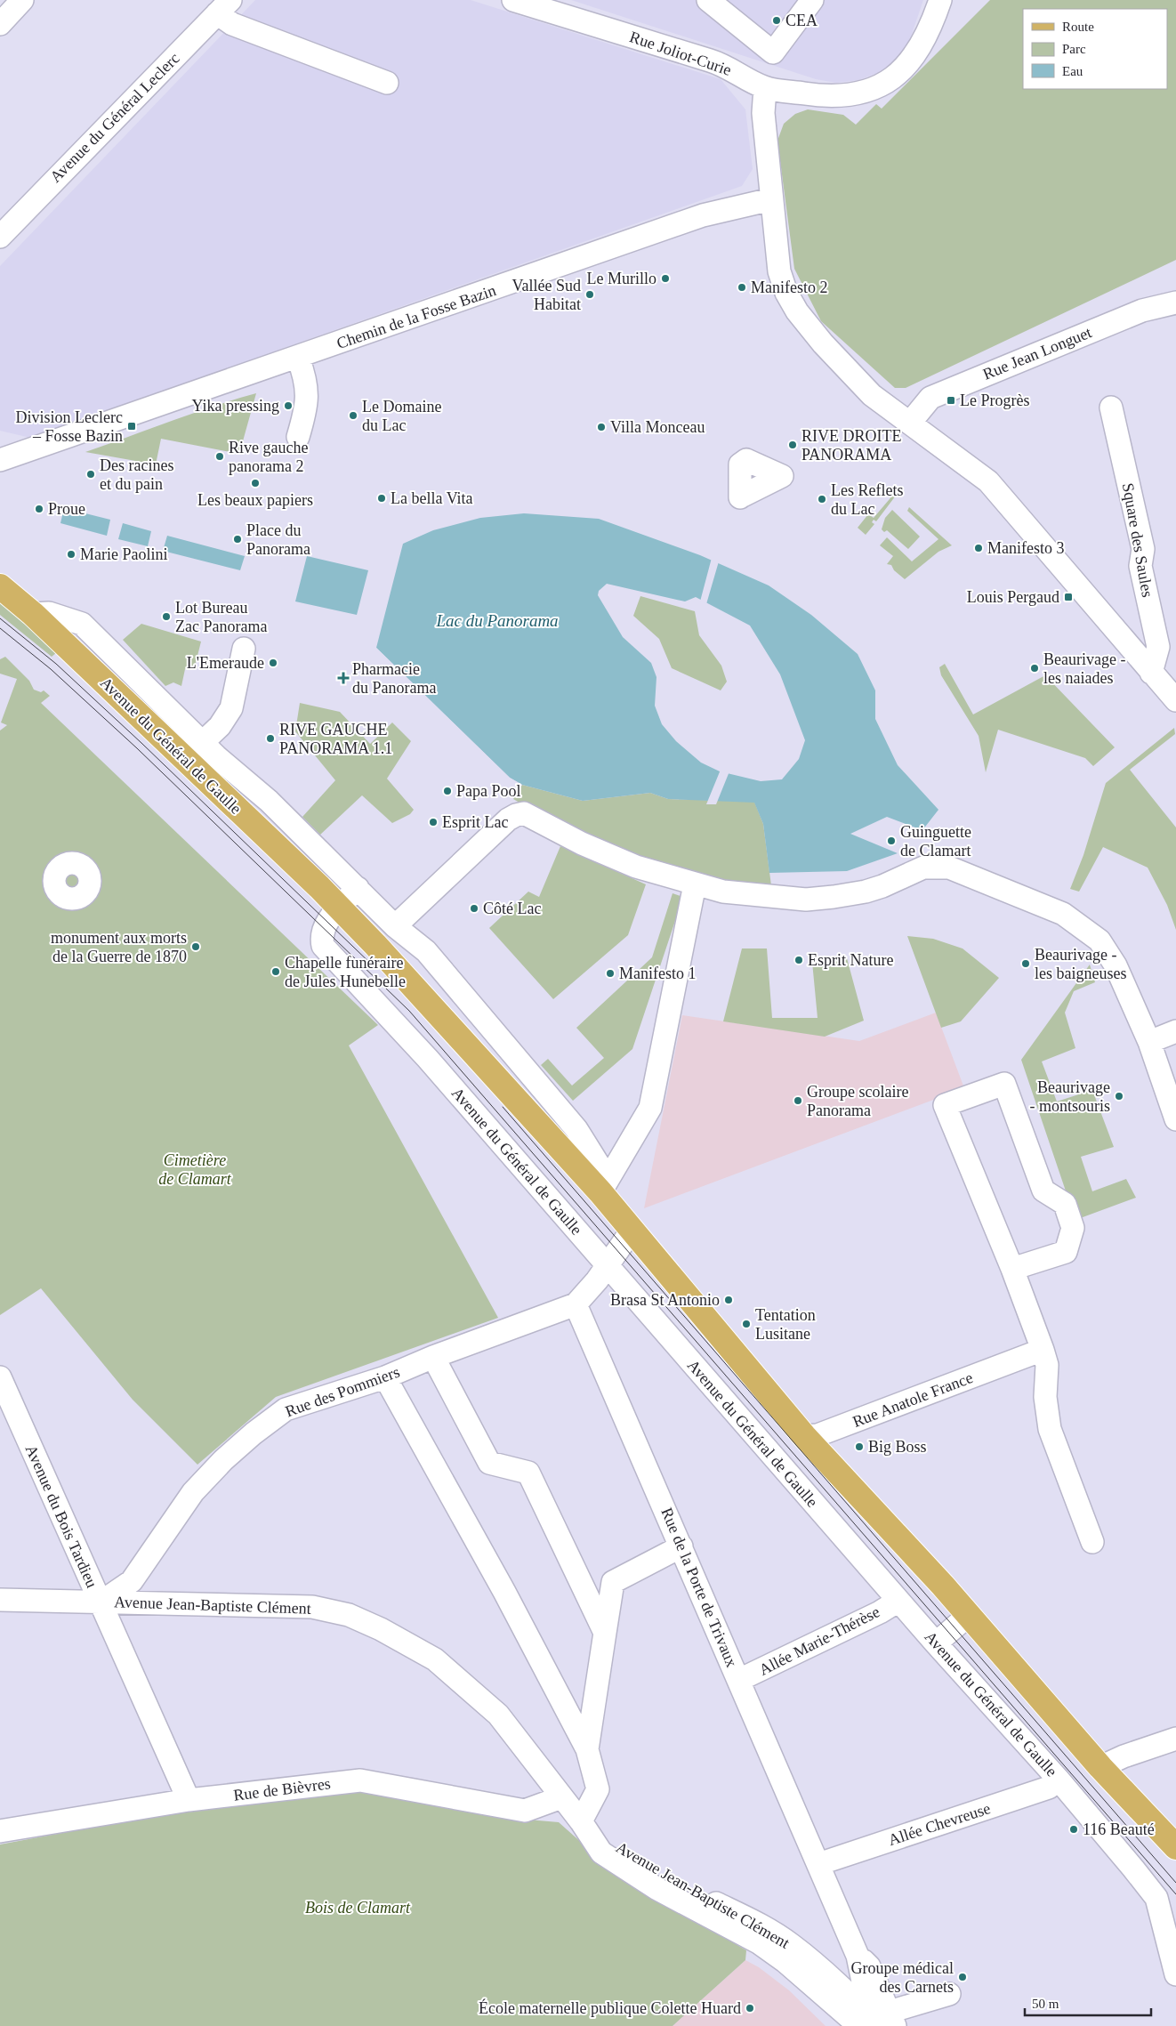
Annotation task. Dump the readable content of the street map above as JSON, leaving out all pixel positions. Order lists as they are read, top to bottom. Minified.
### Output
{"streets":{"main road":["Avenue du Général de Gaulle"],"street":["Rue Joliot-Curie","Avenue du Général Leclerc","Chemin de la Fosse Bazin","Rue Jean Longuet","Square des Saules","Rue des Pommiers","Rue Anatole France","Avenue du Bois Tardieu","Rue de la Porte de Trivaux","Avenue Jean-Baptiste Clément","Allée Marie-Thérèse","Rue de Bièvres","Allée Chevreuse"]},"crossings":[["Avenue du Général de Gaulle","Rue Anatole France"],["Avenue du Général de Gaulle","Allée Marie-Thérèse"],["Avenue du Général de Gaulle","Allée Chevreuse"],["Rue des Pommiers","Avenue du Bois Tardieu"],["Rue des Pommiers","Rue de la Porte de Trivaux"],["Rue des Pommiers","Avenue Jean-Baptiste Clément"],["Avenue du Bois Tardieu","Avenue Jean-Baptiste Clément"],["Avenue du Bois Tardieu","Rue de Bièvres"],["Rue de la Porte de Trivaux","Avenue Jean-Baptiste Clément"],["Rue de la Porte de Trivaux","Allée Marie-Thérèse"],["Rue de la Porte de Trivaux","Allée Chevreuse"],["Avenue Jean-Baptiste Clément","Rue de Bièvres"]],"water":["Lac du Panorama"],"parks":["Cimetière de Clamart","Bois de Clamart"],"places":{"other":["CEA","Le Murillo","Manifesto 2","Vallée Sud Habitat","Yika pressing","Le Domaine du Lac","Villa Monceau","RIVE DROITE PANORAMA","Rive gauche panorama 2","Des racines et du pain","Les beaux papiers","La bella Vita","Les Reflets du Lac","Proue","Place du Panorama","Manifesto 3","Marie Paolini","Lot Bureau Zac Panorama","L'Emeraude","Beaurivage - les naiades","RIVE GAUCHE PANORAMA 1.1","Papa Pool","Esprit Lac","Guinguette de Clamart","Côté Lac","monument aux morts de la Guerre de 1870","Esprit Nature","Beaurivage - les baigneuses","Chapelle funéraire de Jules Hunebelle","Manifesto 1","Beaurivage - montsouris","Groupe scolaire Panorama","Brasa St Antonio","Tentation Lusitane","Big Boss","116 Beauté","Groupe médical des Carnets","École maternelle publique Colette Huard"],"transit":["Le Progrès","Division Leclerc – Fosse Bazin","Louis Pergaud"],"health":["Pharmacie du Panorama"]},"legend":["Route","Parc","Eau"],"scale_bar":"50 m"}
